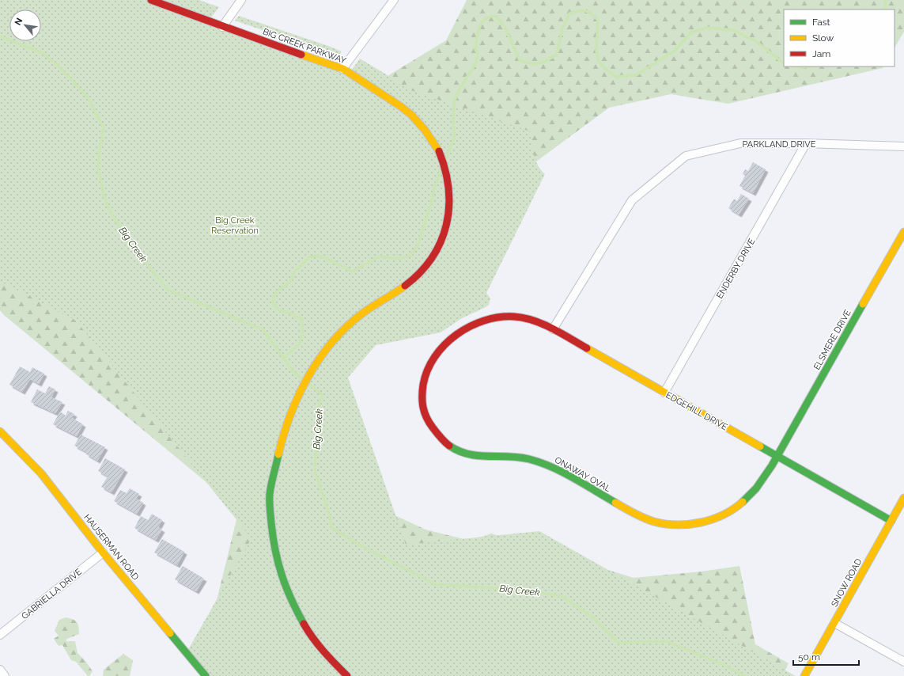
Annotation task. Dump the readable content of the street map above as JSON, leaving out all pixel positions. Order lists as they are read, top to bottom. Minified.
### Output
{"streets":{"street":["BIG CREEK PARKWAY","PARKLAND DRIVE","ENDERBY DRIVE","ELSMERE DRIVE","EDGEHILL DRIVE","ONAWAY OVAL","HAUSERMAN ROAD","SNOW ROAD","GABRIELLA DRIVE"]},"crossings":[["PARKLAND DRIVE","ENDERBY DRIVE"],["PARKLAND DRIVE","EDGEHILL DRIVE"],["ENDERBY DRIVE","EDGEHILL DRIVE"],["ELSMERE DRIVE","EDGEHILL DRIVE"],["ELSMERE DRIVE","ONAWAY OVAL"],["EDGEHILL DRIVE","ONAWAY OVAL"],["EDGEHILL DRIVE","SNOW ROAD"],["HAUSERMAN ROAD","GABRIELLA DRIVE"]],"water":["Big Creek"],"parks":["Big Creek Reservation"],"legend":["Fast","Slow","Jam"],"scale_bar":"50 m","north":"top left"}
